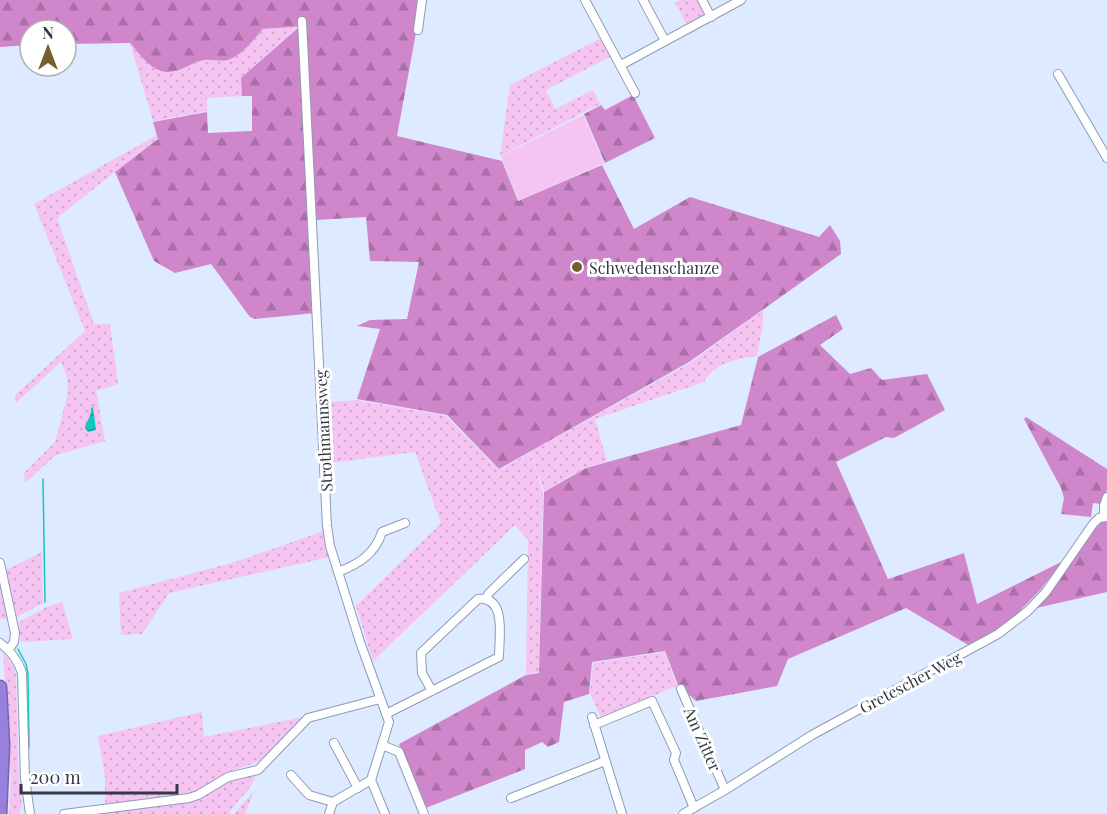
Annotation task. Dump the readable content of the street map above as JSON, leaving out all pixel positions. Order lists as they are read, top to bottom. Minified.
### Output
{"streets":{"street":["Strothmannsweg","Gretescher Weg","Am Zitter"]},"crossings":[["Gretescher Weg","Am Zitter"]],"places":["Schwedenschanze"],"scale_bar":"200 m","north":"top"}
